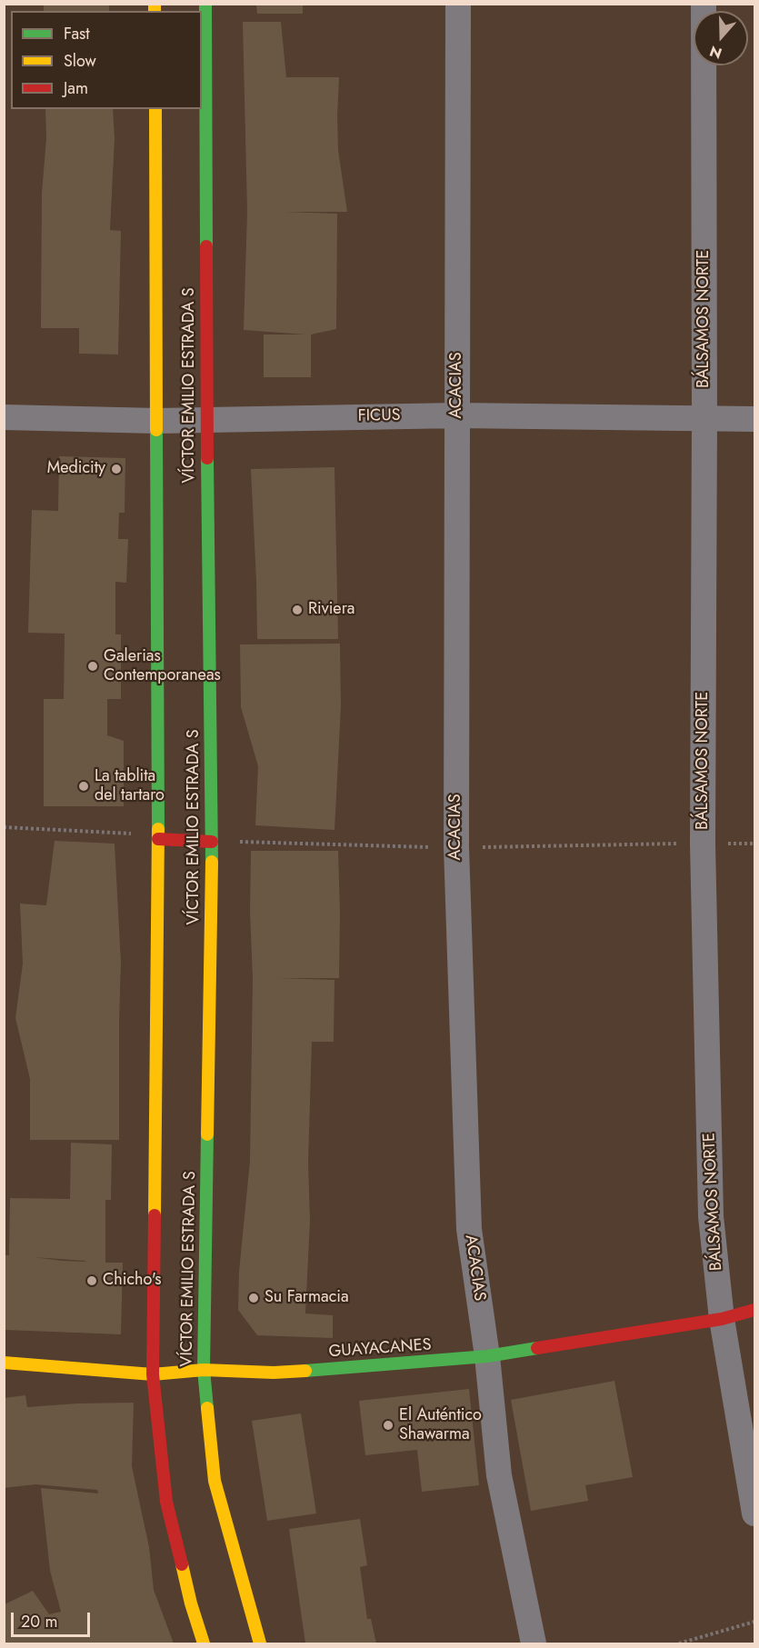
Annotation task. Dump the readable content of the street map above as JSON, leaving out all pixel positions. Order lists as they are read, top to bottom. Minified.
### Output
{"streets":{"main road":["VÍCTOR EMILIO ESTRADA S","GUAYACANES"],"street":["BÁLSAMOS NORTE","ACACIAS","FICUS"]},"crossings":[["BÁLSAMOS NORTE","FICUS"],["BÁLSAMOS NORTE","GUAYACANES"],["VÍCTOR EMILIO ESTRADA S","FICUS"],["VÍCTOR EMILIO ESTRADA S","GUAYACANES"],["ACACIAS","FICUS"],["ACACIAS","GUAYACANES"]],"places":["Medicity","Riviera","Galerias Contemporaneas","La tablita del tartaro","Chicho's","Su Farmacia","El Auténtico Shawarma"],"legend":["Fast","Slow","Jam"],"scale_bar":"20 m","north":"bottom"}
